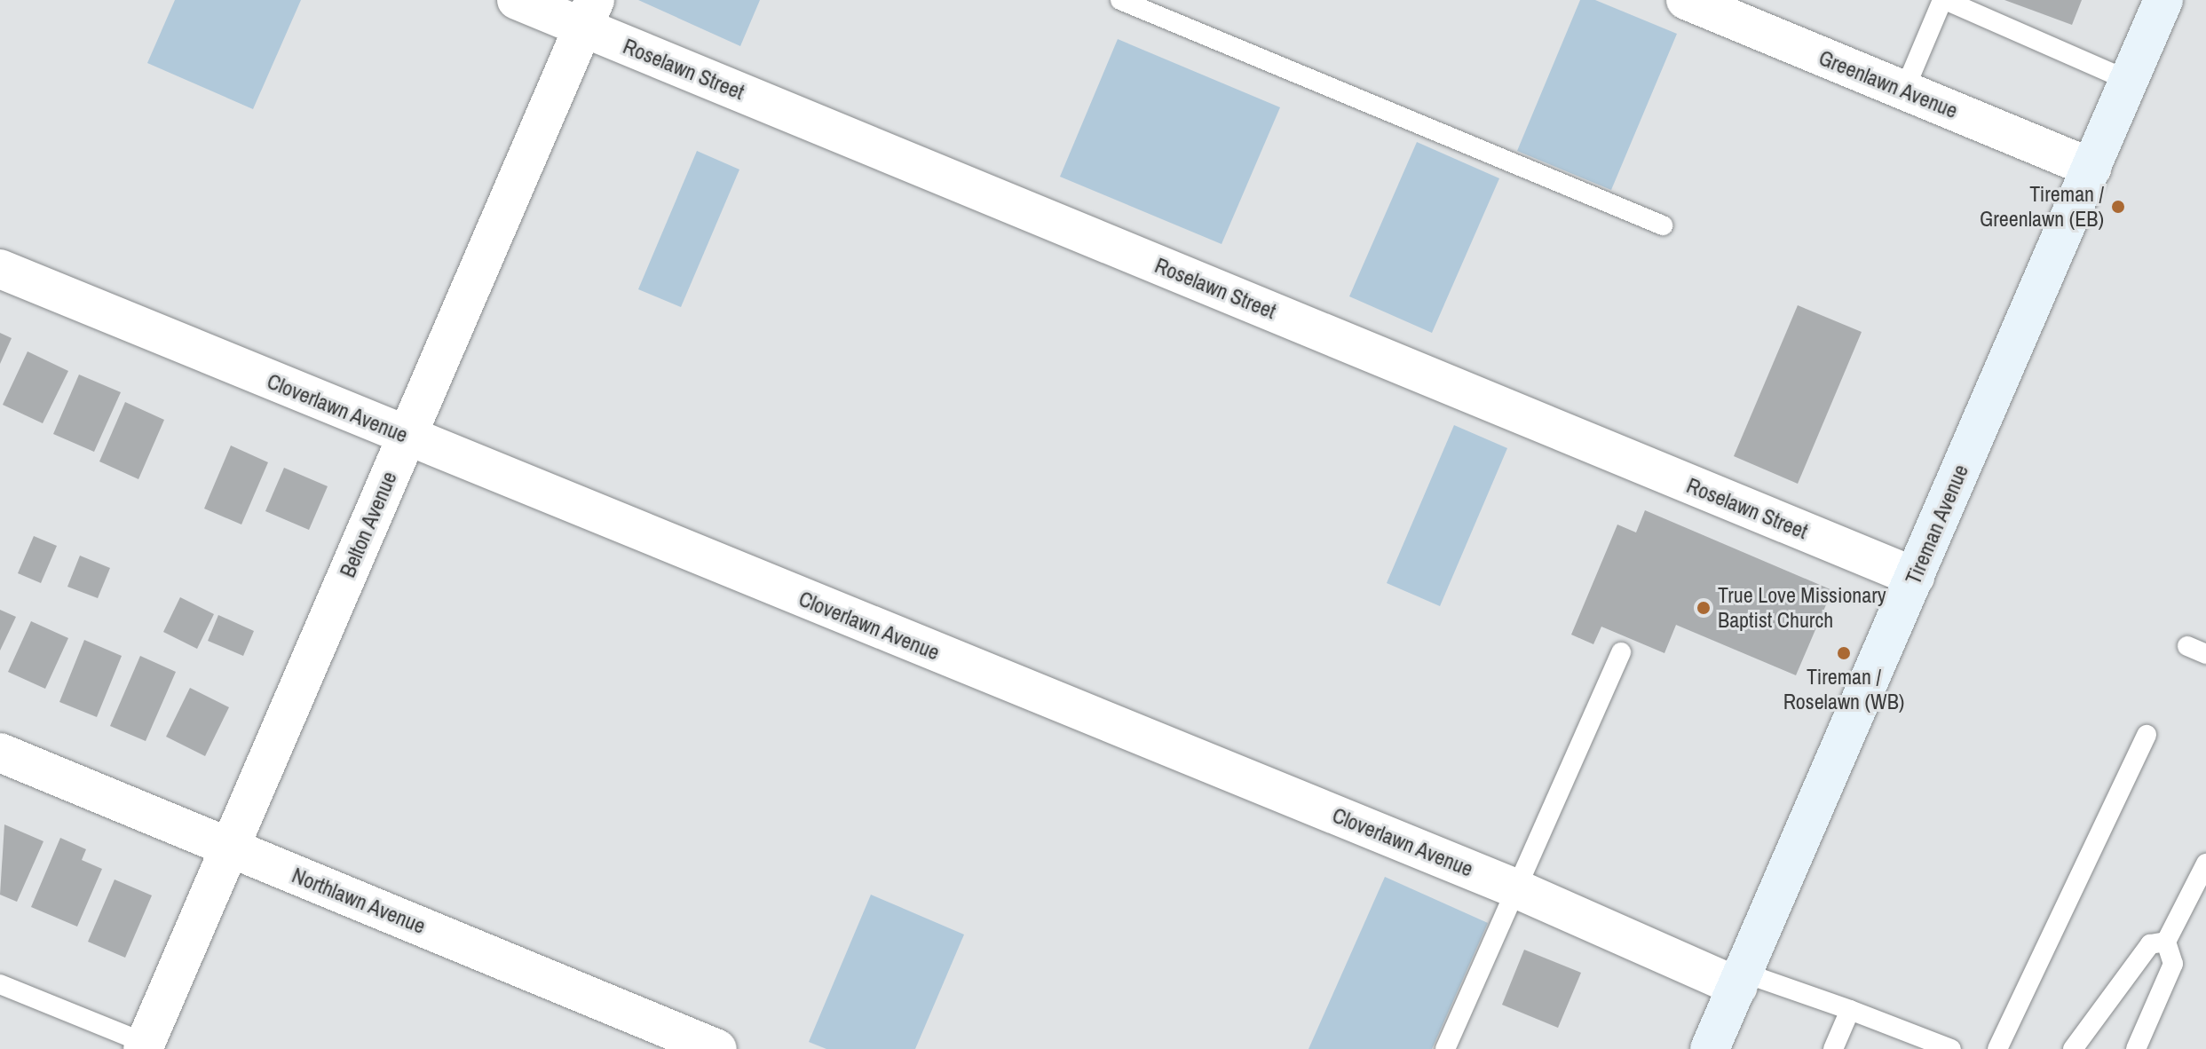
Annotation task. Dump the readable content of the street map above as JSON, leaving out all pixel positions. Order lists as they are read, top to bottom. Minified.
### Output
{"streets":{"street":["Roselawn Street","Greenlawn Avenue","Cloverlawn Avenue","Belton Avenue","Tireman Avenue","Northlawn Avenue"]},"crossings":[["Roselawn Street","Belton Avenue"],["Roselawn Street","Tireman Avenue"],["Greenlawn Avenue","Tireman Avenue"],["Cloverlawn Avenue","Belton Avenue"],["Cloverlawn Avenue","Tireman Avenue"],["Belton Avenue","Northlawn Avenue"]],"places":["Tireman / Greenlawn (EB)","True Love Missionary Baptist Church","Tireman / Roselawn (WB)"]}
